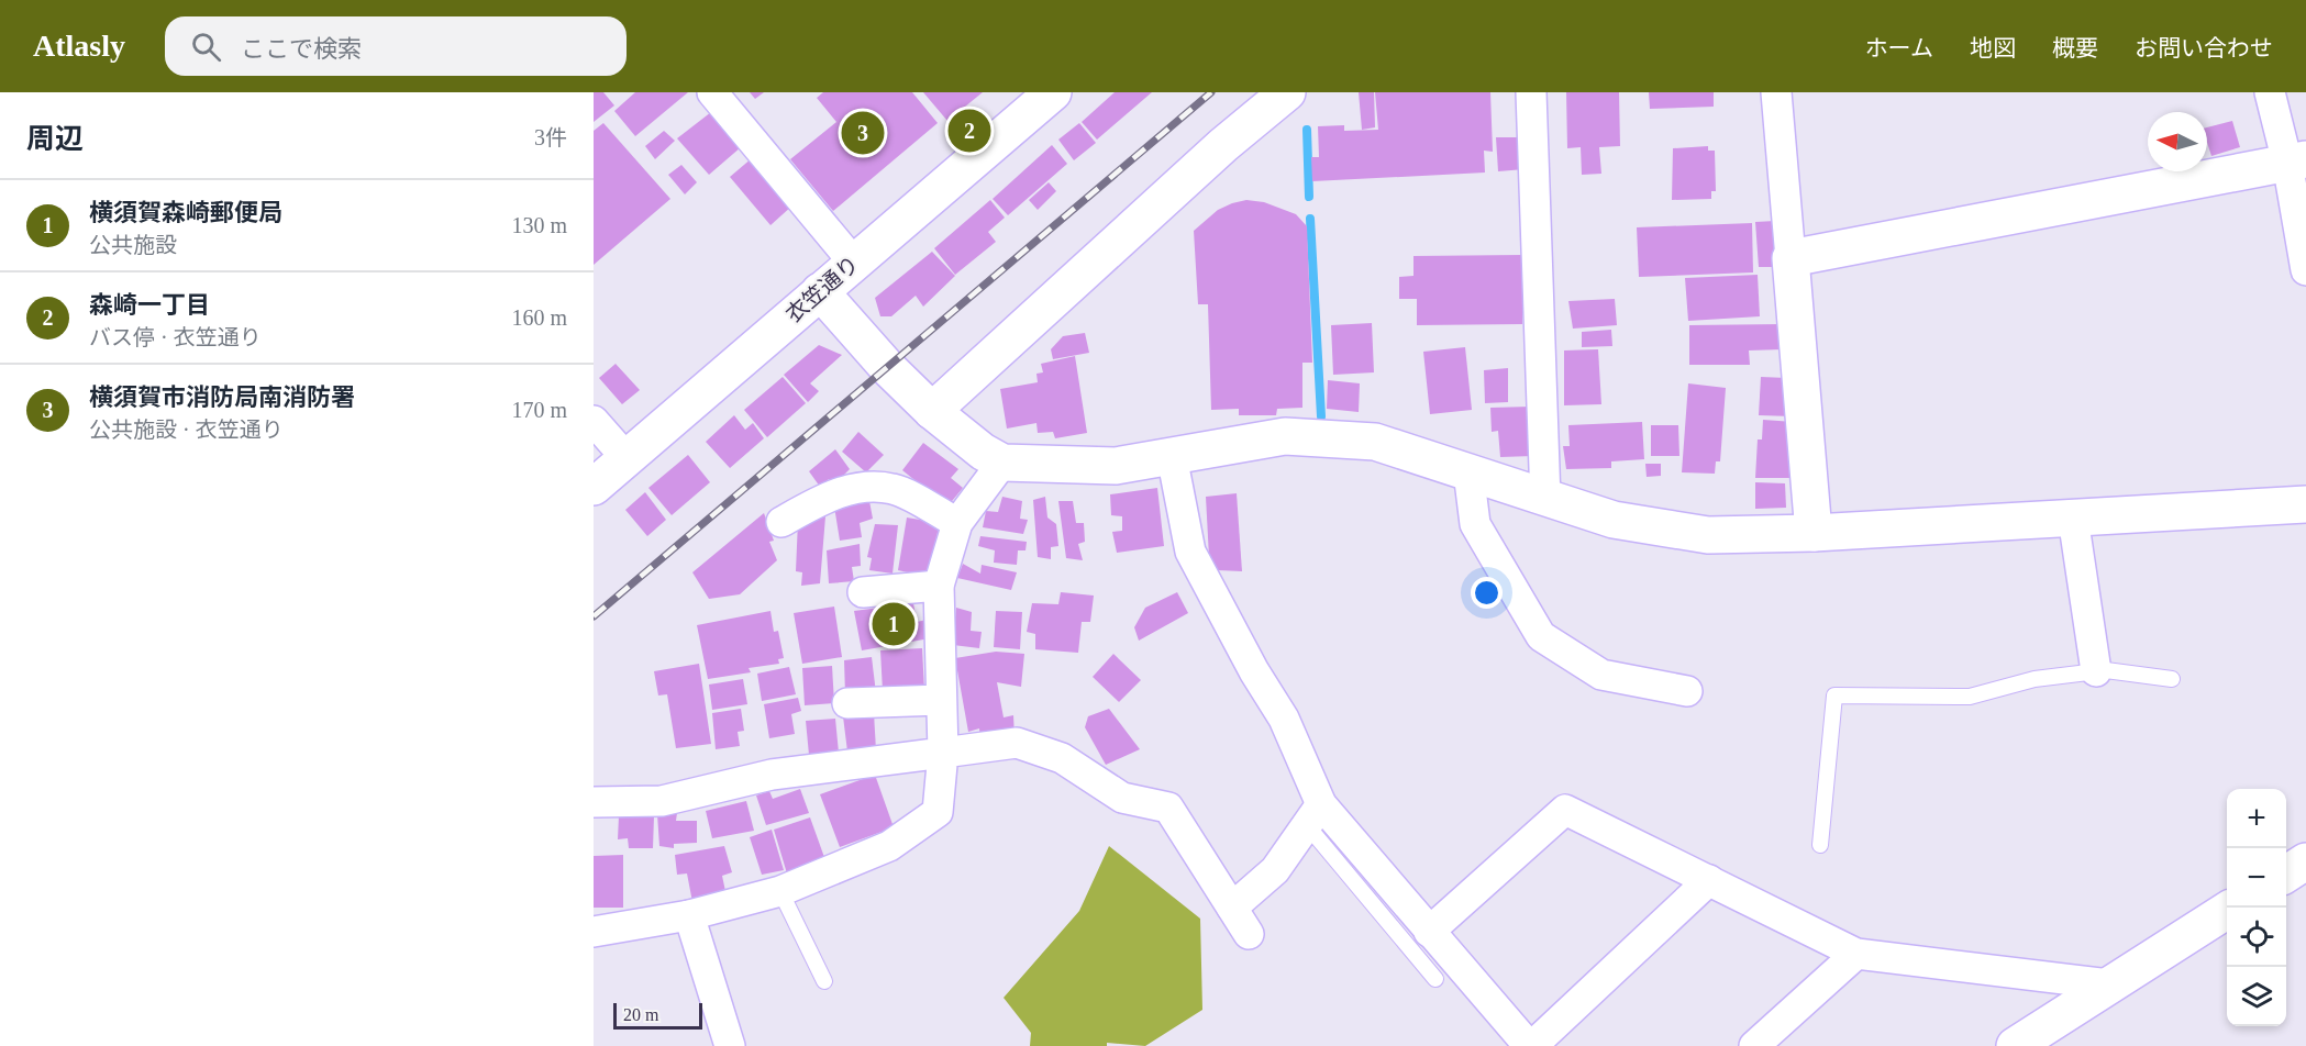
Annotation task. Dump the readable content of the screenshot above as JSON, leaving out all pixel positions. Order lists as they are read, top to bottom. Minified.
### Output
{"streets":{"street":["衣笠通り"]},"scale_bar":"20 m","north":"left","page":{"header":"Atlasly","search":"ここで検索","nav":["ホーム","地図","概要","お問い合わせ"],"heading":["周辺","3件"],"pins":["2","3","1"],"list":[{"mark":"1","name":"横須賀森崎郵便局","note":"公共施設","value":"130 m"},{"mark":"2","name":"森崎一丁目","note":"バス停 · 衣笠通り","value":"160 m"},{"mark":"3","name":"横須賀市消防局南消防署","note":"公共施設 · 衣笠通り","value":"170 m"}],"map_buttons":["+","−"],"scale":"20 m"}}
